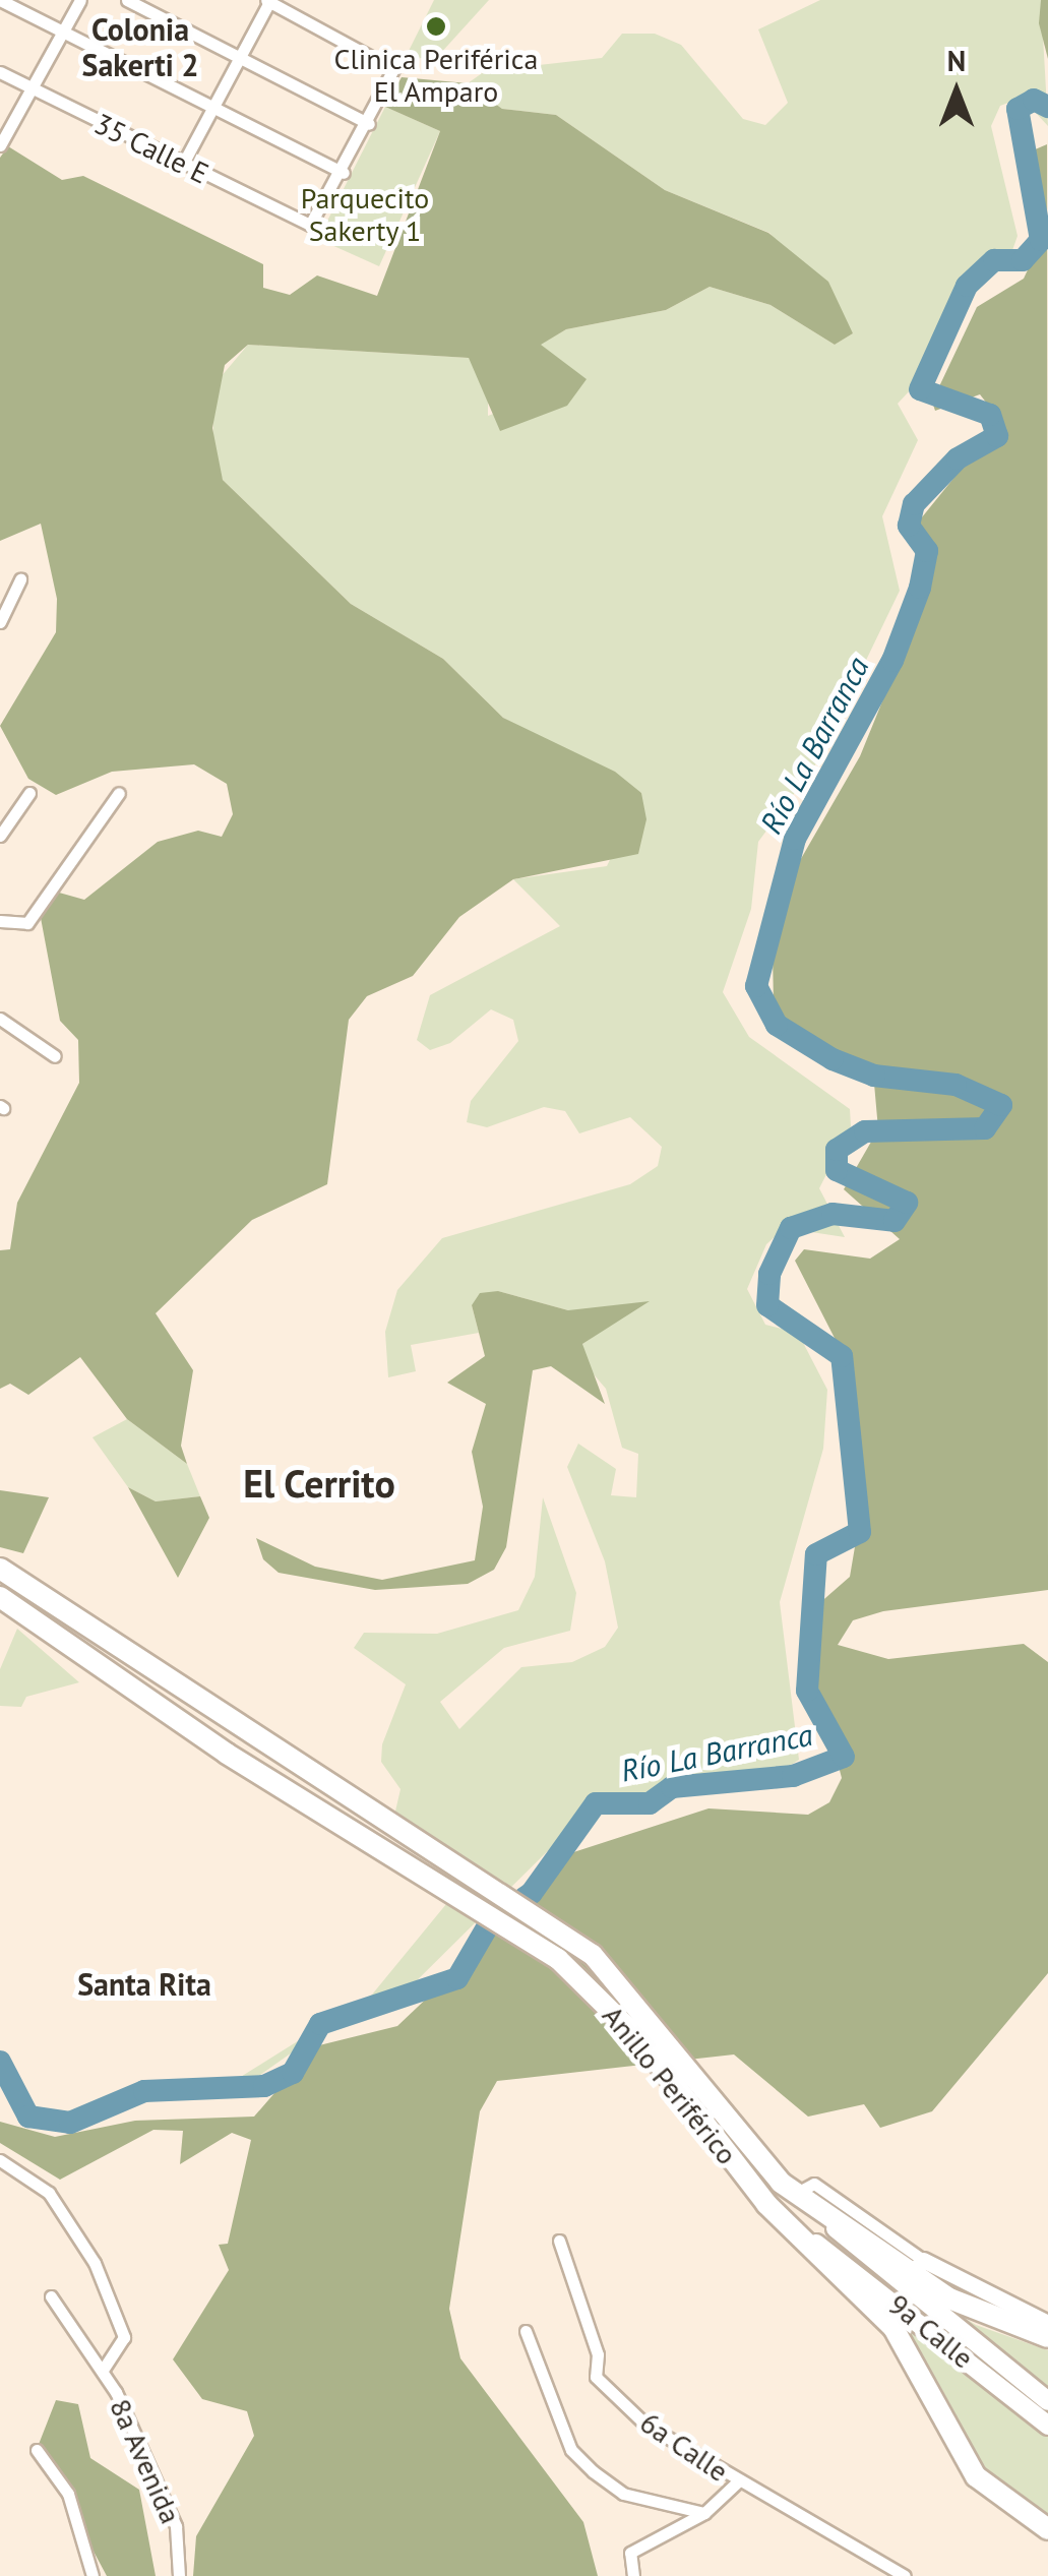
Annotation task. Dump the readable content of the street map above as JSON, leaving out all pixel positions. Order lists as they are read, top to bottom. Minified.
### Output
{"streets":{"highway":["Anillo Periférico"],"main road":["9a Calle"],"street":["35 Calle E","6a Calle","8a Avenida"]},"crossings":[["Anillo Periférico","9a Calle"]],"districts":["Colonia Sakerti 2","El Cerrito","Santa Rita"],"water":["Río La Barranca"],"parks":["Parquecito Sakerty 1"],"places":["Clinica Periférica El Amparo"],"north":"top"}
